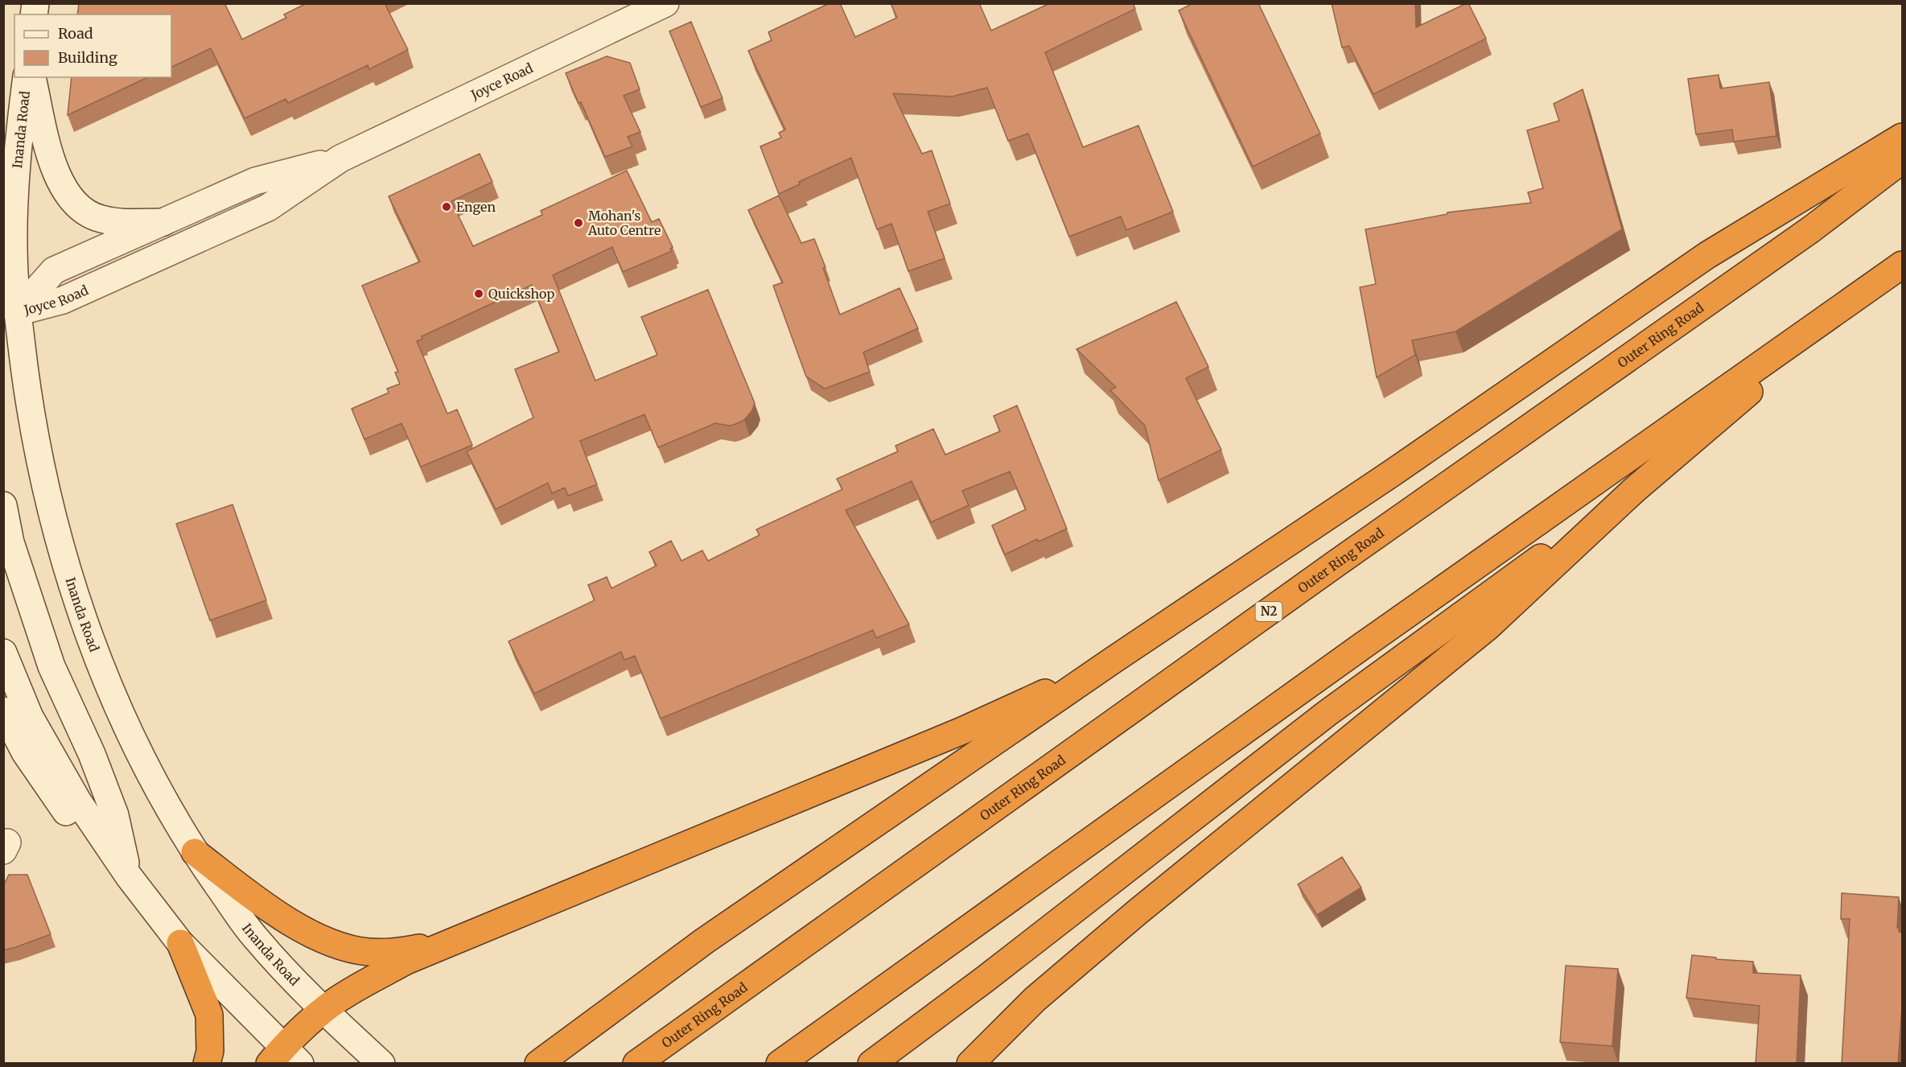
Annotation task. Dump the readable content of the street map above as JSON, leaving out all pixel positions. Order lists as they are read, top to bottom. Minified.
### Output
{"streets":{"highway":["Outer Ring Road","N2"],"main road":["Joyce Road","Inanda Road"]},"crossings":[["Joyce Road","Inanda Road"]],"places":["Engen","Mohan's Auto Centre","Quickshop"],"legend":["Road","Building"]}
